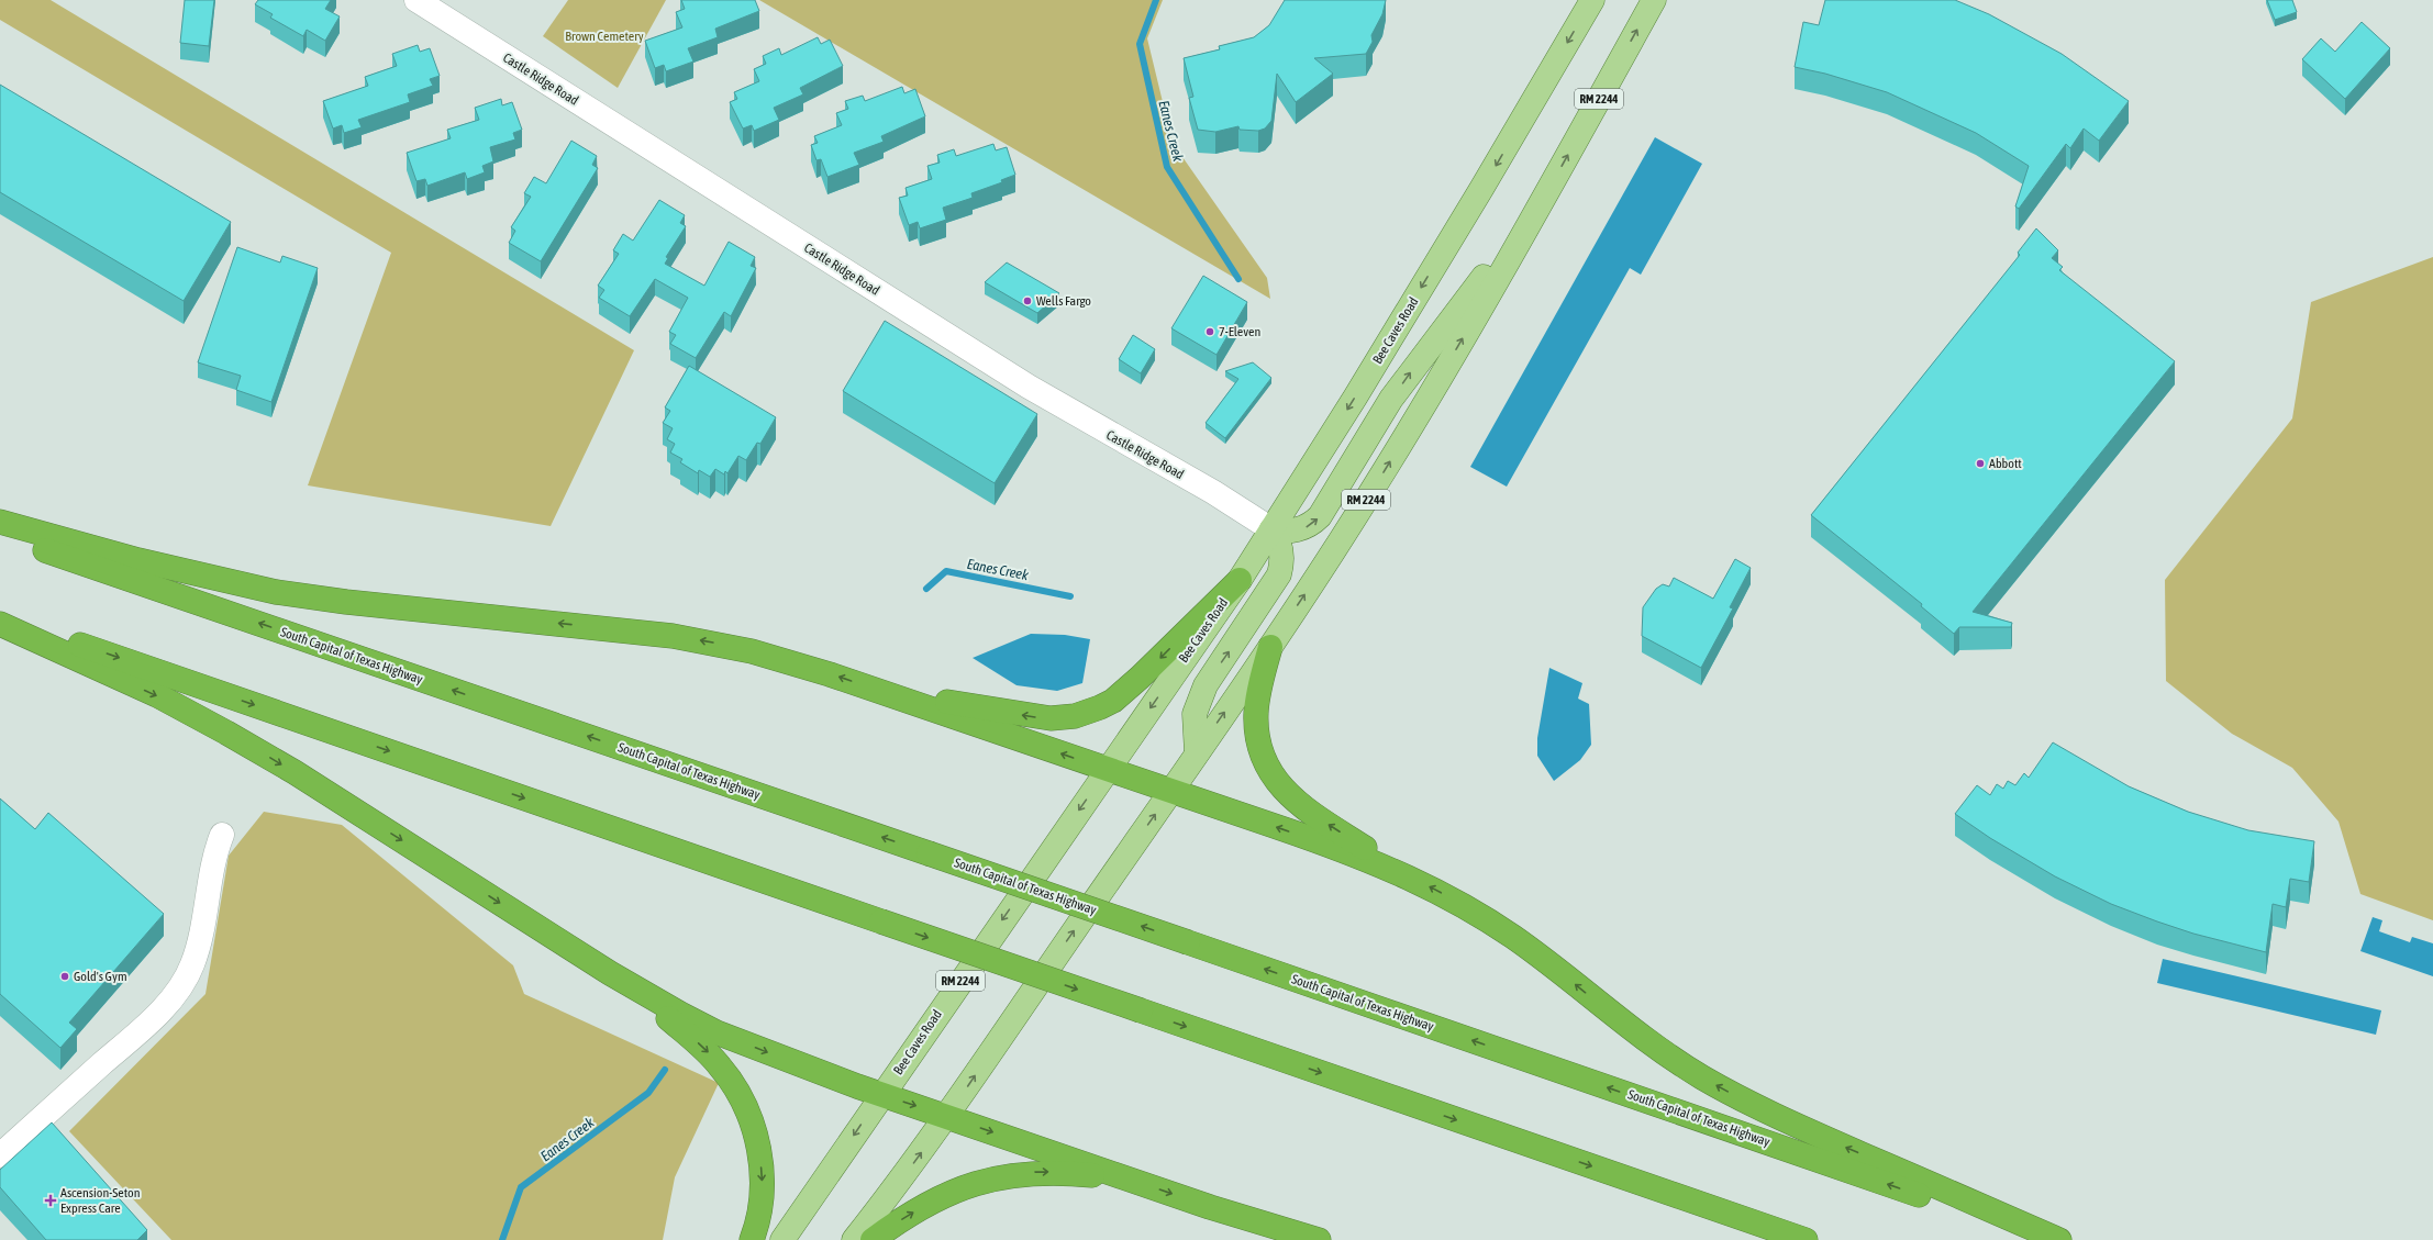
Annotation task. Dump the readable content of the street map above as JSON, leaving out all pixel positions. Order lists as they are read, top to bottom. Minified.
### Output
{"streets":{"highway":["South Capital of Texas Highway"],"main road":["RM 2244","Bee Caves Road"],"street":["Castle Ridge Road"]},"crossings":[["Castle Ridge Road","Bee Caves Road"]],"water":["Eanes Creek"],"parks":["Brown Cemetery"],"places":{"other":["Wells Fargo","7-Eleven","Abbott","Gold's Gym"],"health":["Ascension-Seton Express Care"]}}
